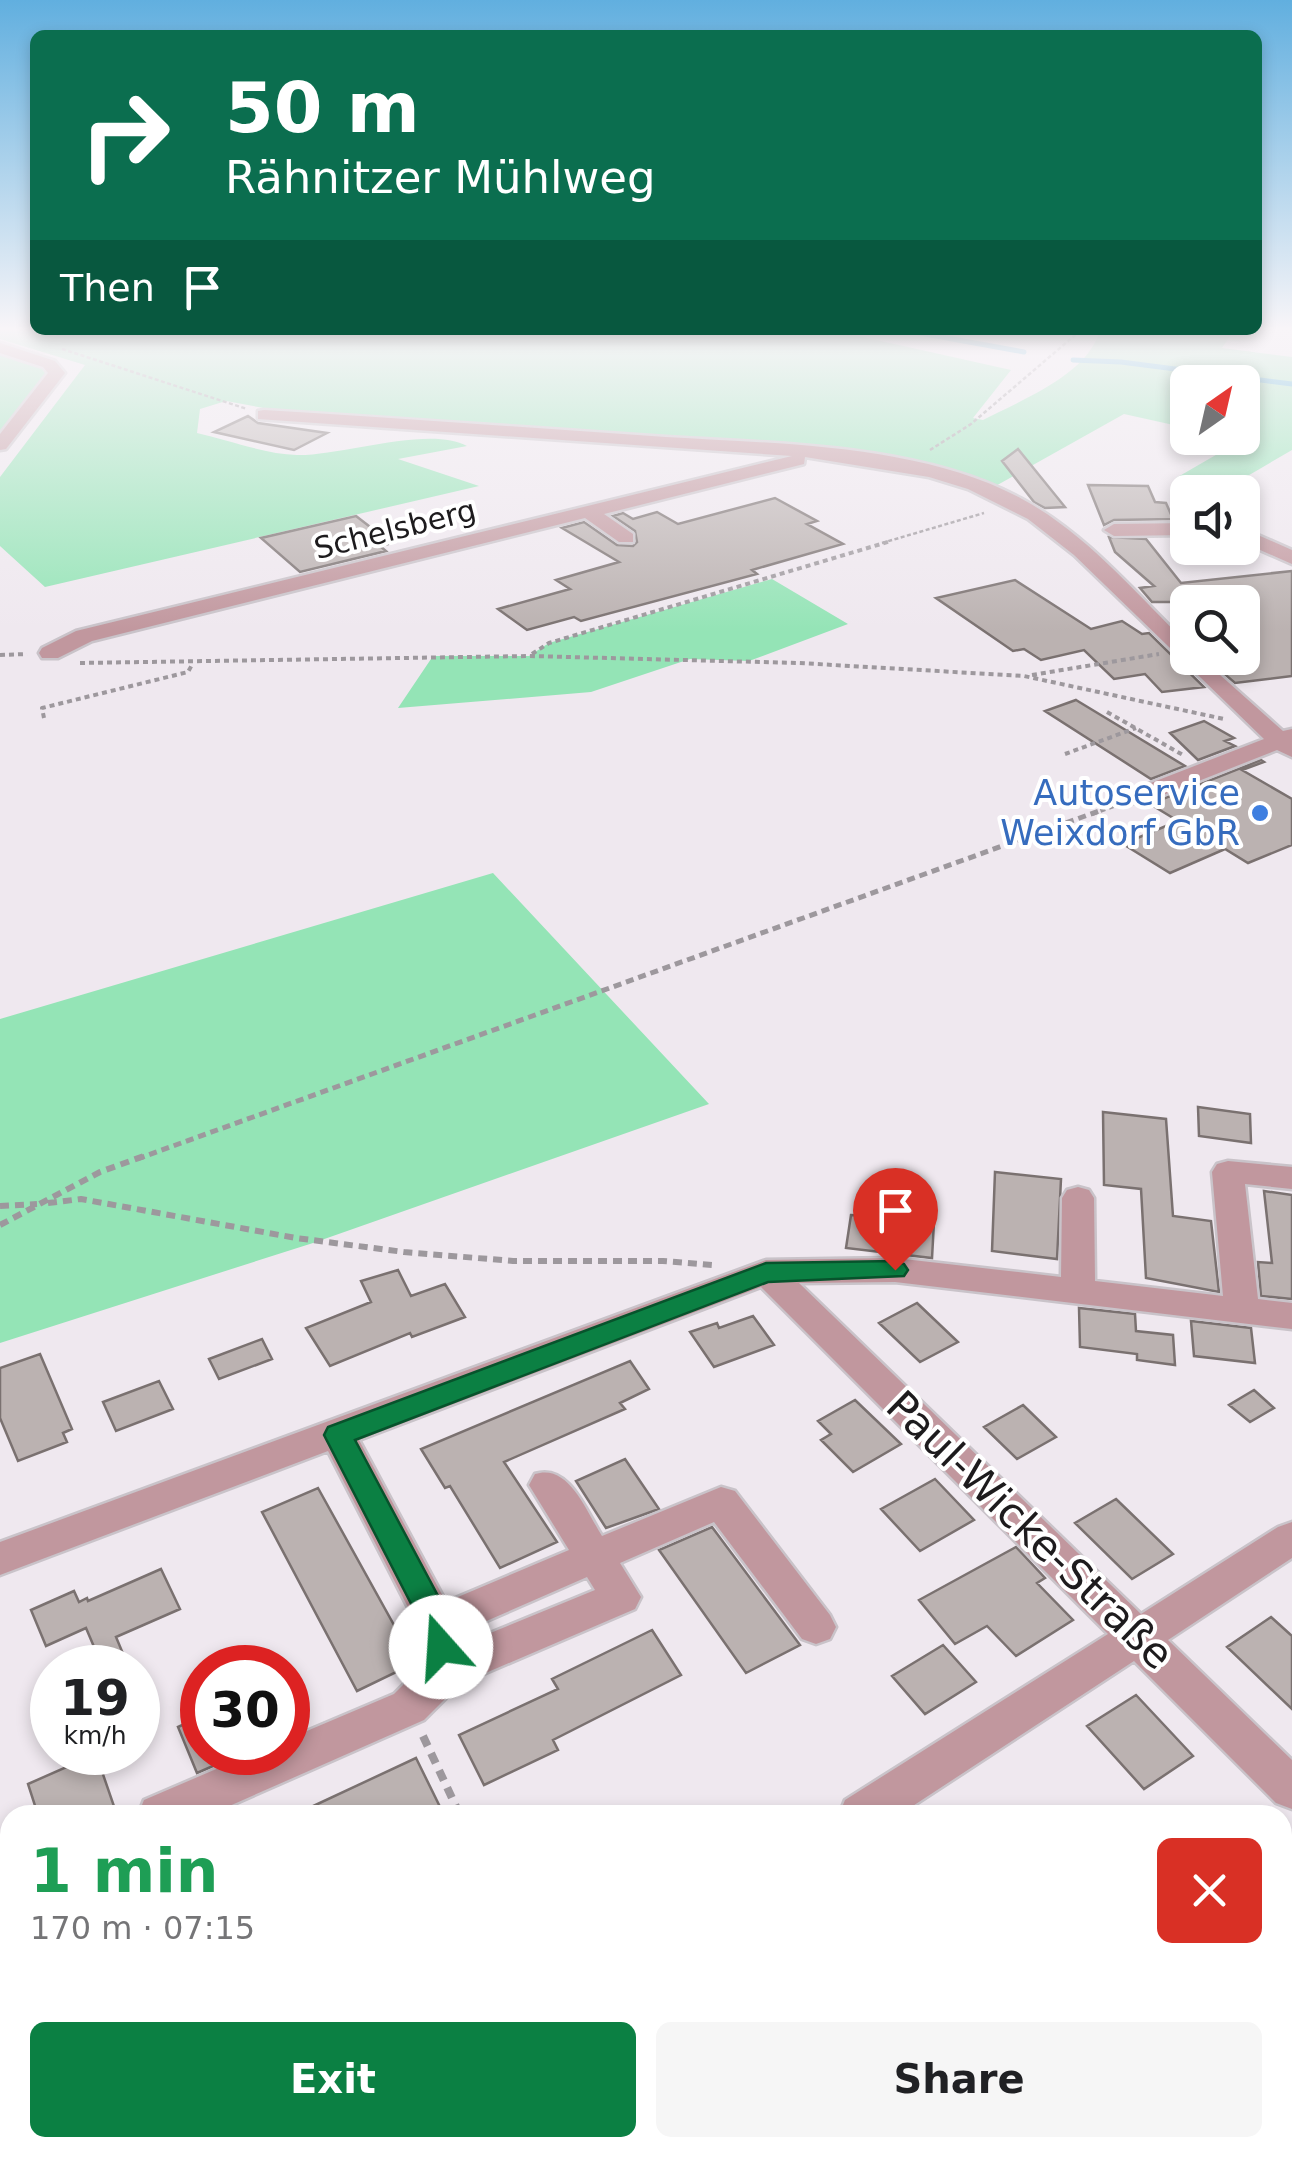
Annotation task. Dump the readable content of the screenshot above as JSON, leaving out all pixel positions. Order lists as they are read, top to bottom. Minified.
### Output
{"streets":{"street":["Schelsberg","Paul-Wicke-Straße"]},"places":["Autoservice Weixdorf GbR"],"north":"top right","page":{"turn":["50 m","Rähnitzer Mühlweg"],"then":"Then","speed":"19 km/h","limit":"30","heading":["1 min","170 m · 07:15"],"buttons":["Exit","Share"]}}
